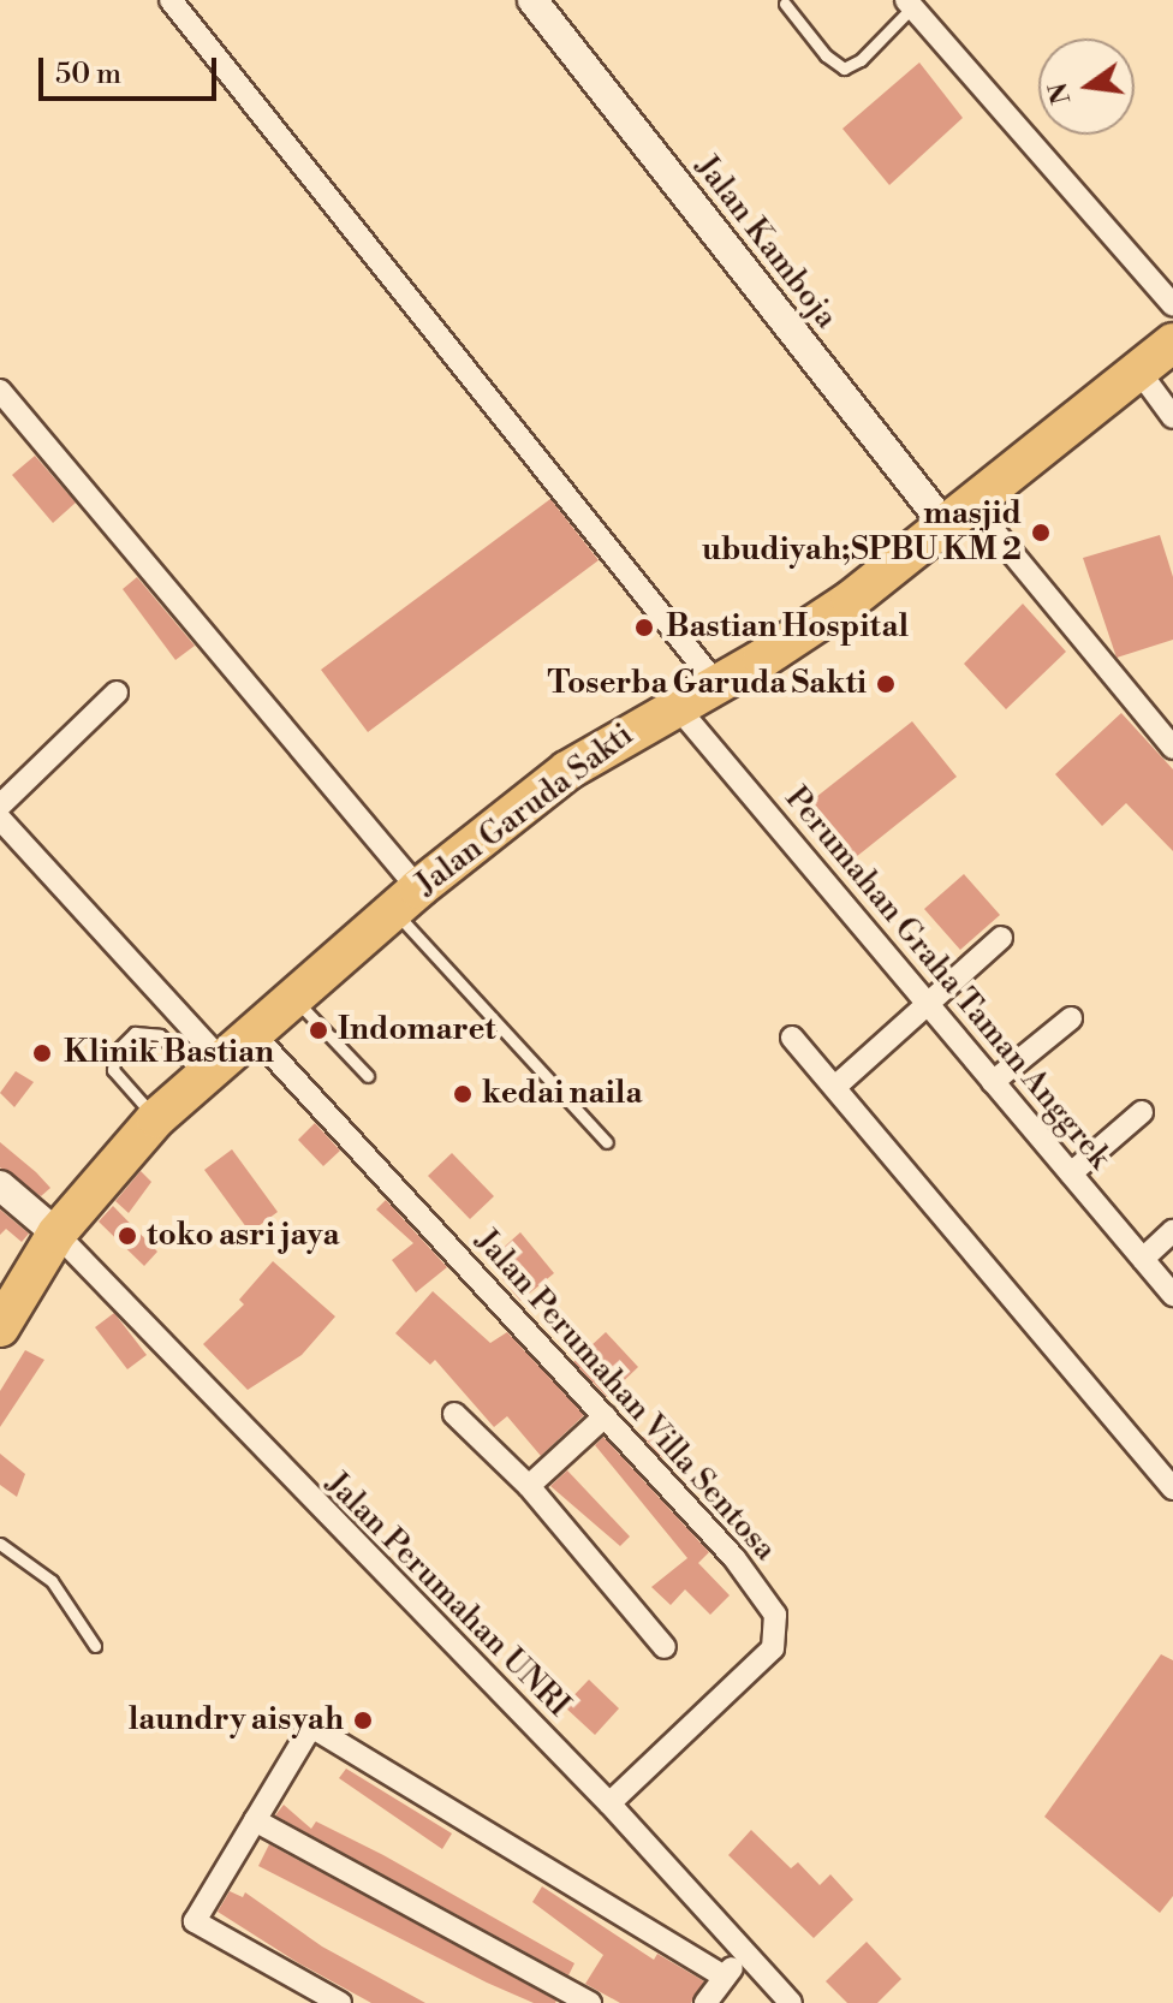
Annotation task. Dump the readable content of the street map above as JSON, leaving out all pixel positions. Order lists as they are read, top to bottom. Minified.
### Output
{"streets":{"highway":["Jalan Garuda Sakti"],"street":["Jalan Kamboja","Perumahan Graha Taman Anggrek","Jalan Perumahan Villa Sentosa","Jalan Perumahan UNRI"]},"crossings":[["Jalan Kamboja","Jalan Garuda Sakti"],["Jalan Garuda Sakti","Perumahan Graha Taman Anggrek"],["Jalan Garuda Sakti","Jalan Perumahan Villa Sentosa"],["Jalan Garuda Sakti","Jalan Perumahan UNRI"],["Jalan Perumahan Villa Sentosa","Jalan Perumahan UNRI"]],"places":["masjid ubudiyah;SPBU KM 2","Bastian Hospital","Toserba Garuda Sakti","Indomaret","Klinik Bastian","kedai naila","toko asri jaya","laundry aisyah"],"scale_bar":"50 m","north":"left"}
